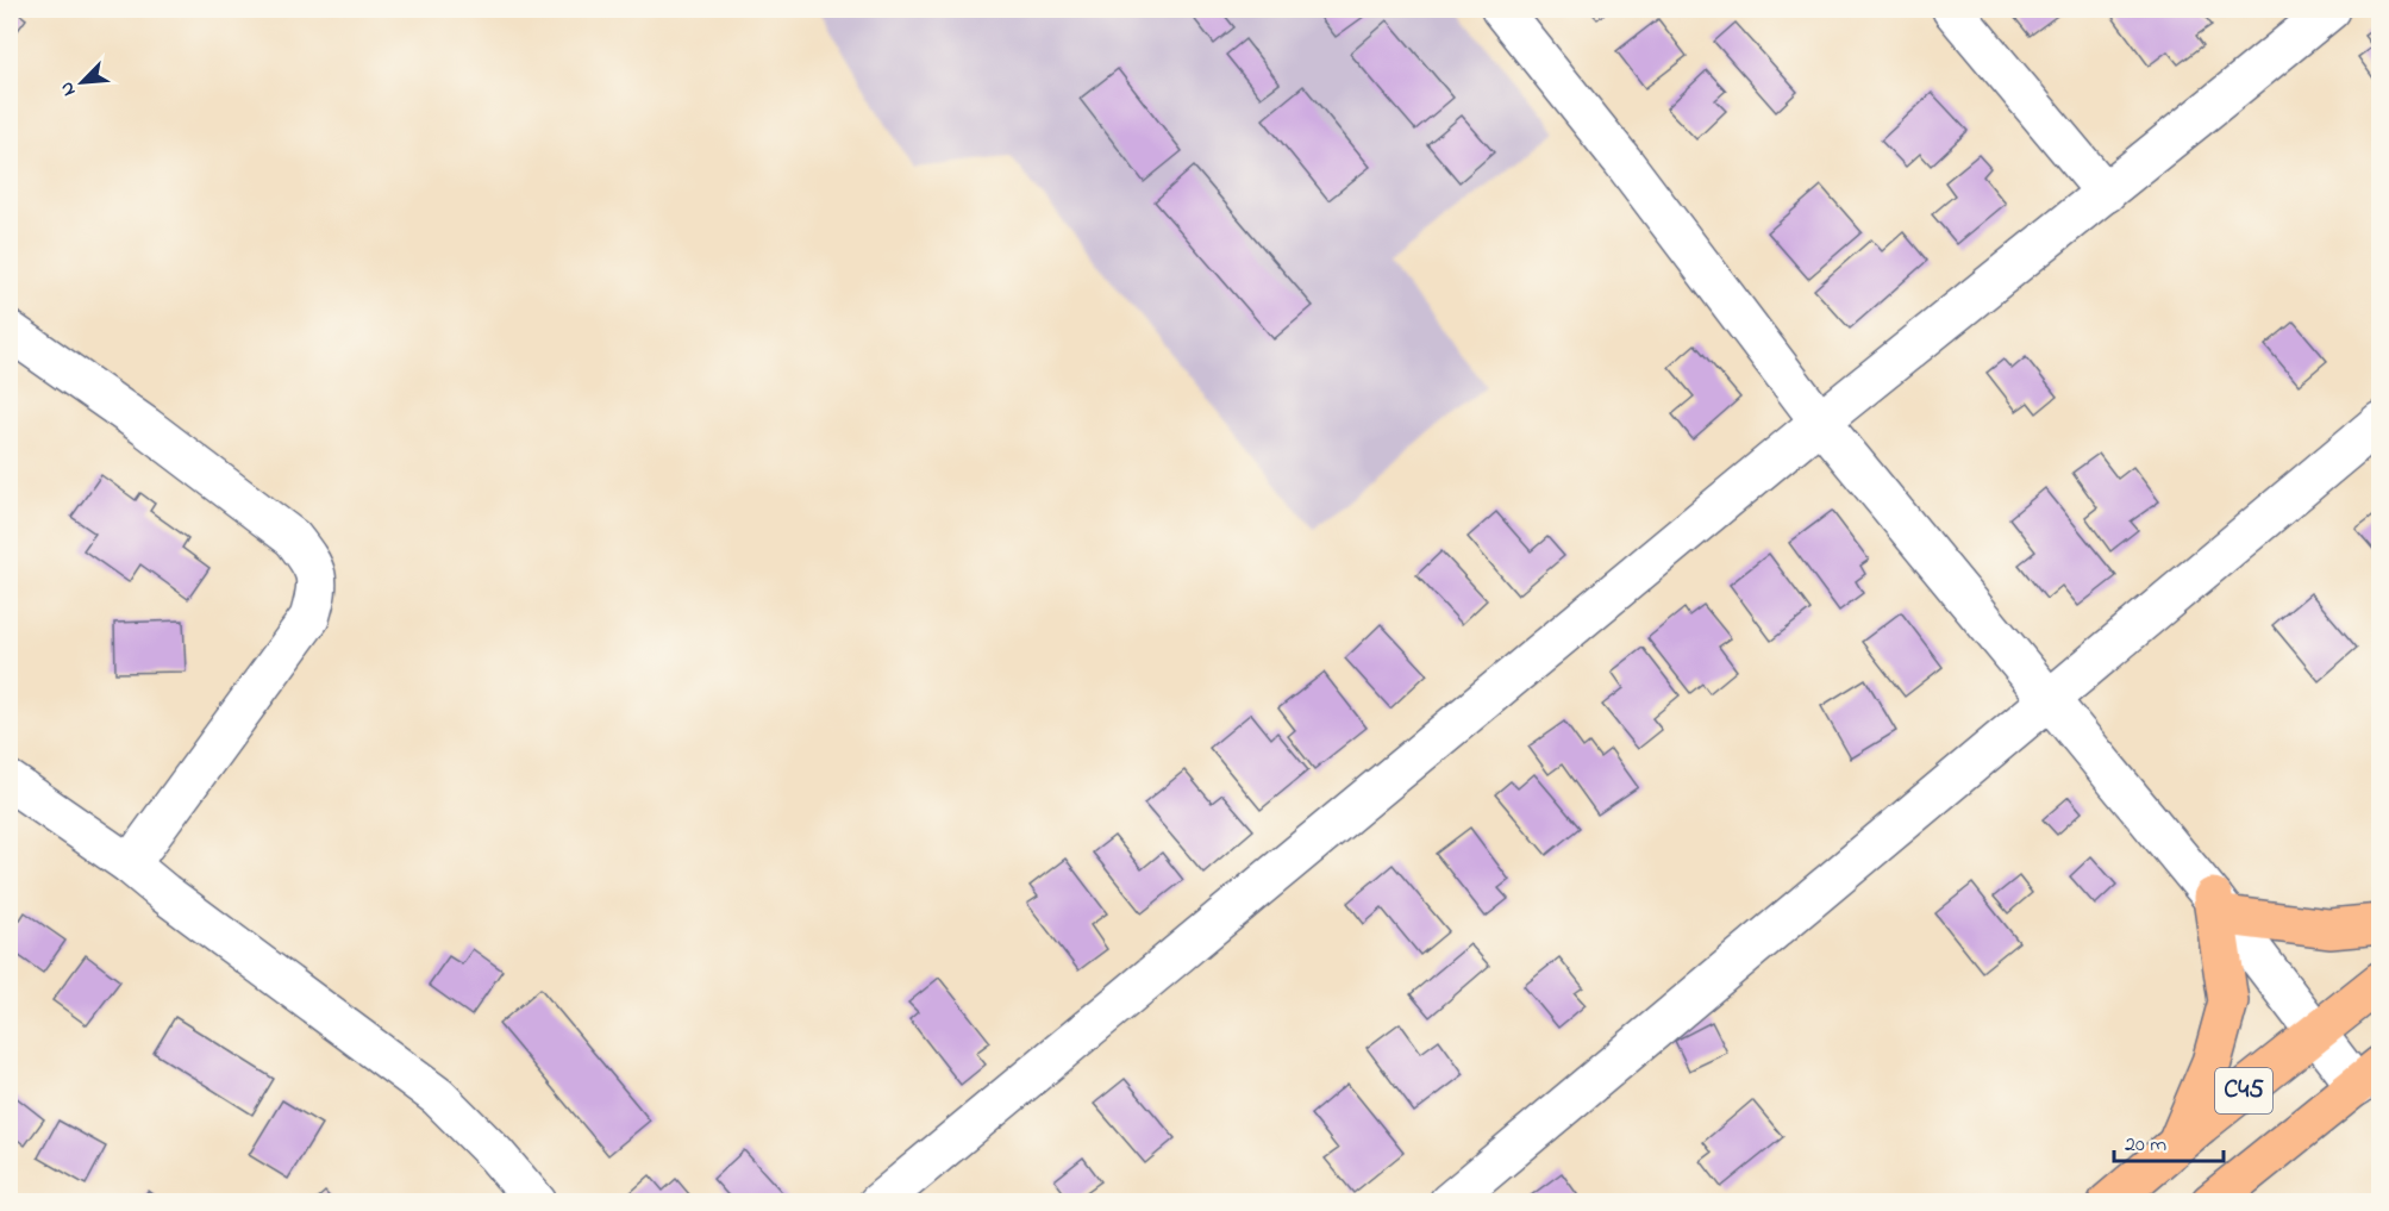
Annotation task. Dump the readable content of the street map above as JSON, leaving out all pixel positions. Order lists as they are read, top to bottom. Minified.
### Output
{"streets":{"main road":["C45"]},"scale_bar":"20 m","north":"bottom left"}
